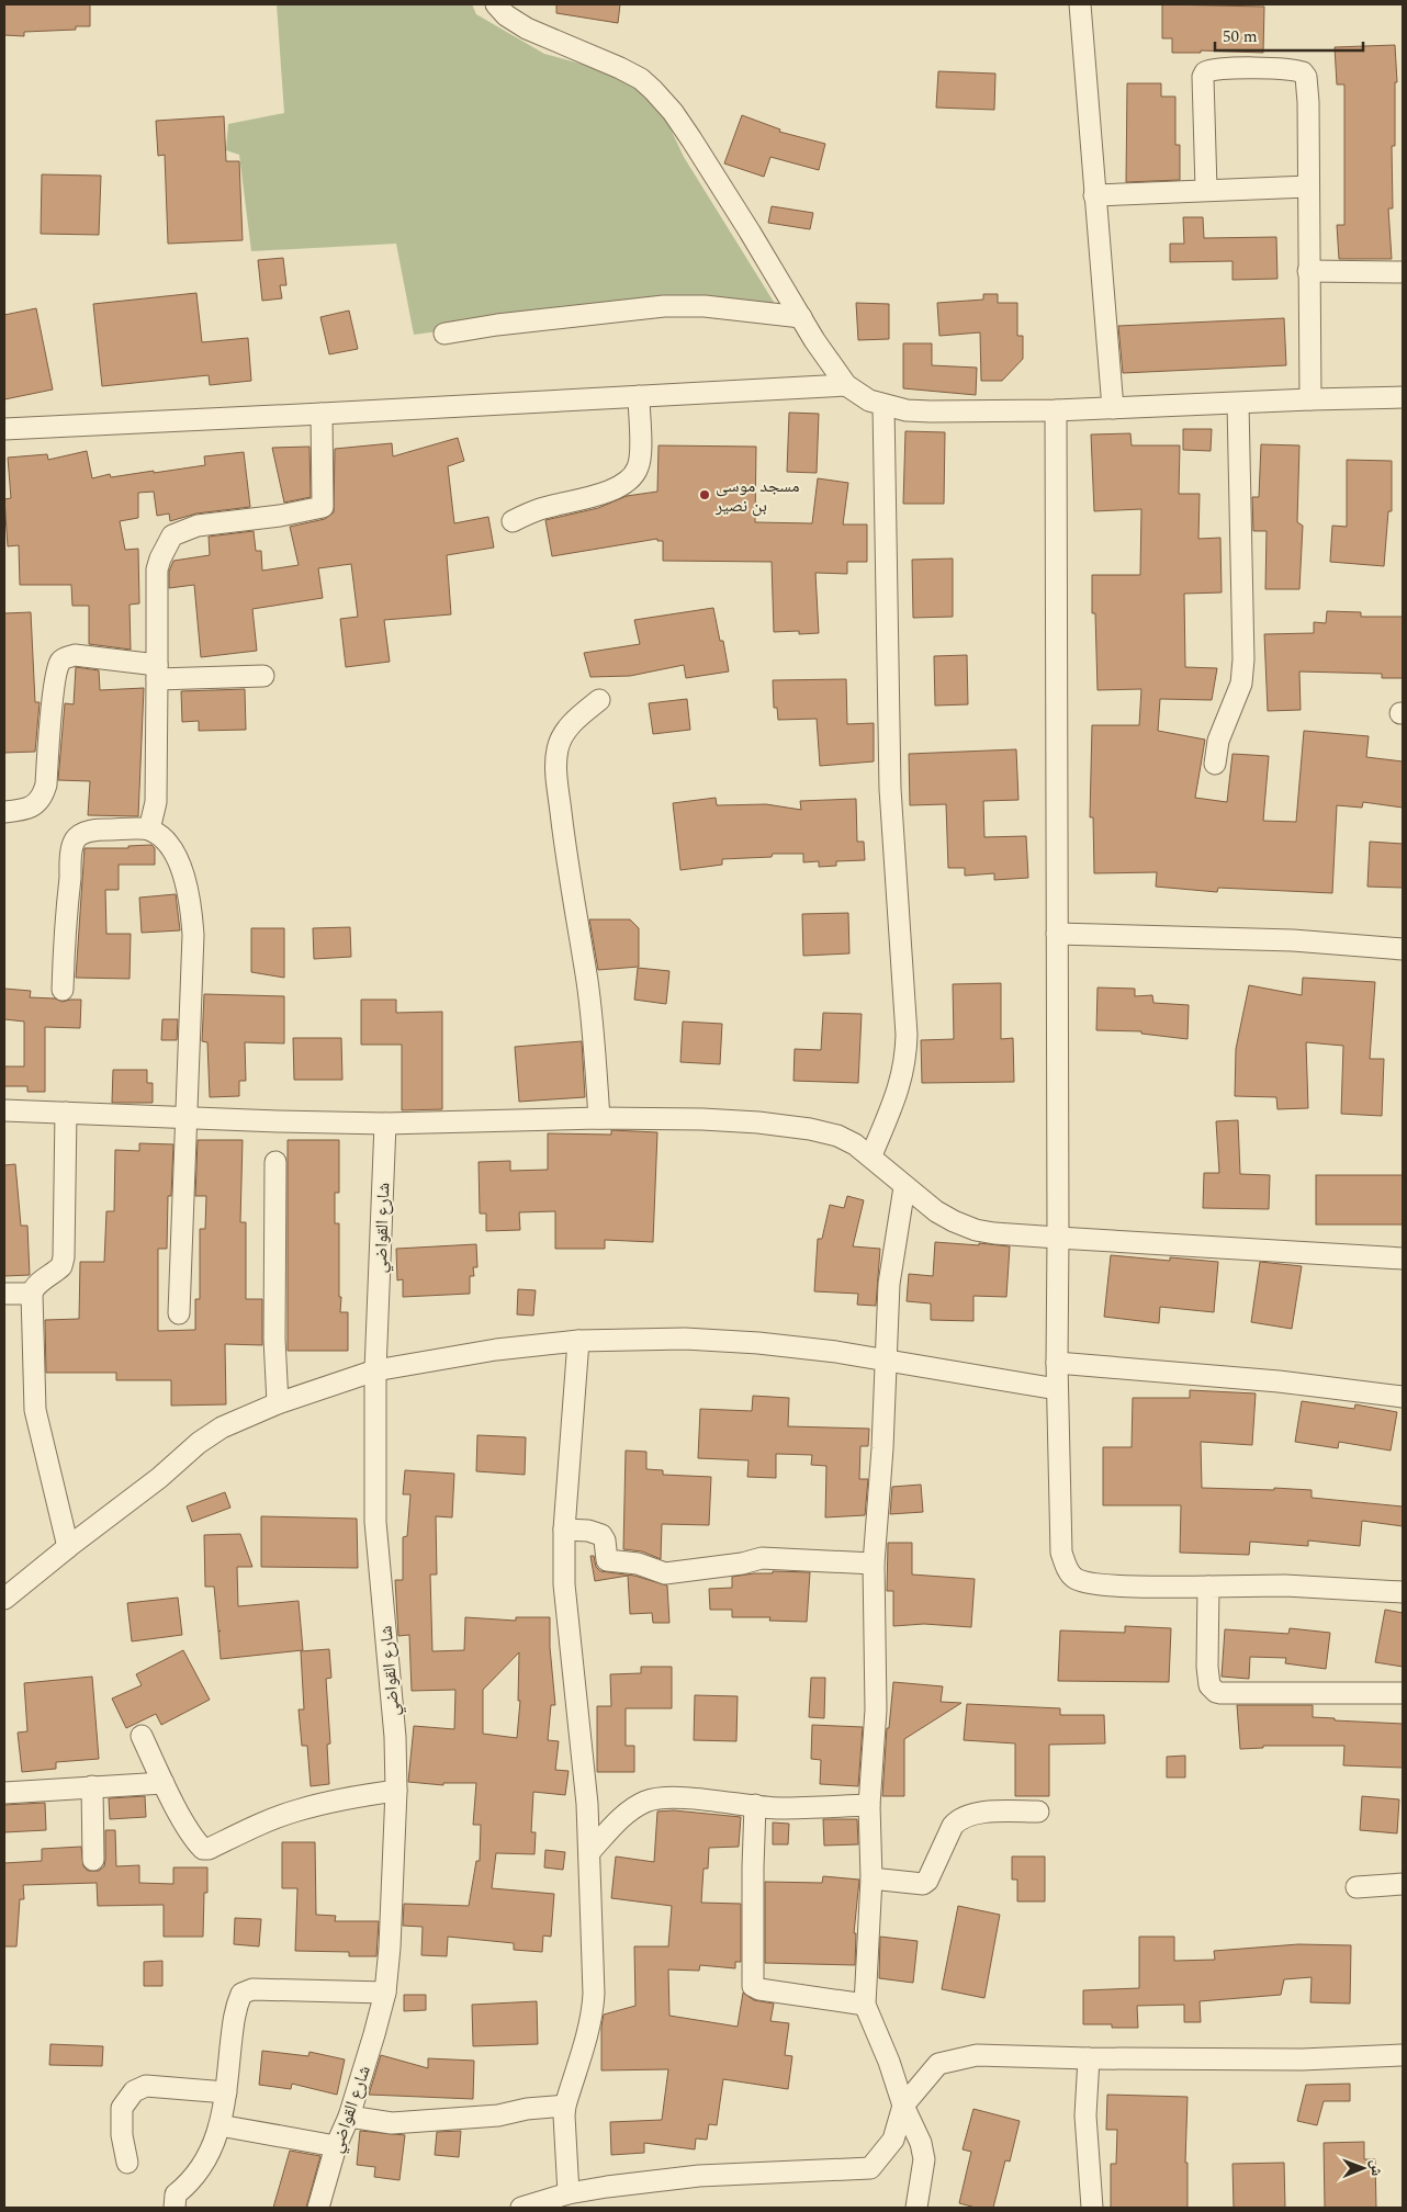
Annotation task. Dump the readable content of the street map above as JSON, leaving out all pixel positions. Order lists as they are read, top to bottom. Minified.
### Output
{"streets":{"street":["شارع القواضي"]},"places":["مسجد موسى بن نصير"],"scale_bar":"50 m","north":"right"}
